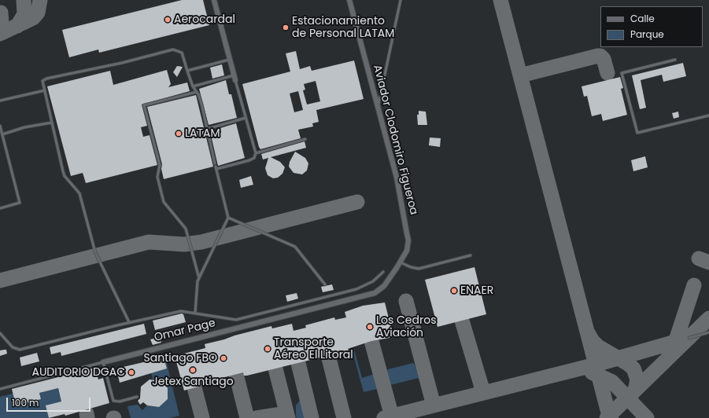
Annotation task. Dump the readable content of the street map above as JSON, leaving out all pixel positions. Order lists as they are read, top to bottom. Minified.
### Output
{"streets":{"street":["Aviador Clodomiro Figueroa","Omar Page"]},"crossings":[["Aviador Clodomiro Figueroa","Omar Page"]],"places":["Aerocardal","Estacionamiento de Personal LATAM","LATAM","ENAER","Los Cedros Aviación","Transporte Aéreo El Litoral","Santiago FBO","Jetex Santiago","AUDITORIO DGAC"],"legend":["Calle","Parque"],"scale_bar":"100 m"}
